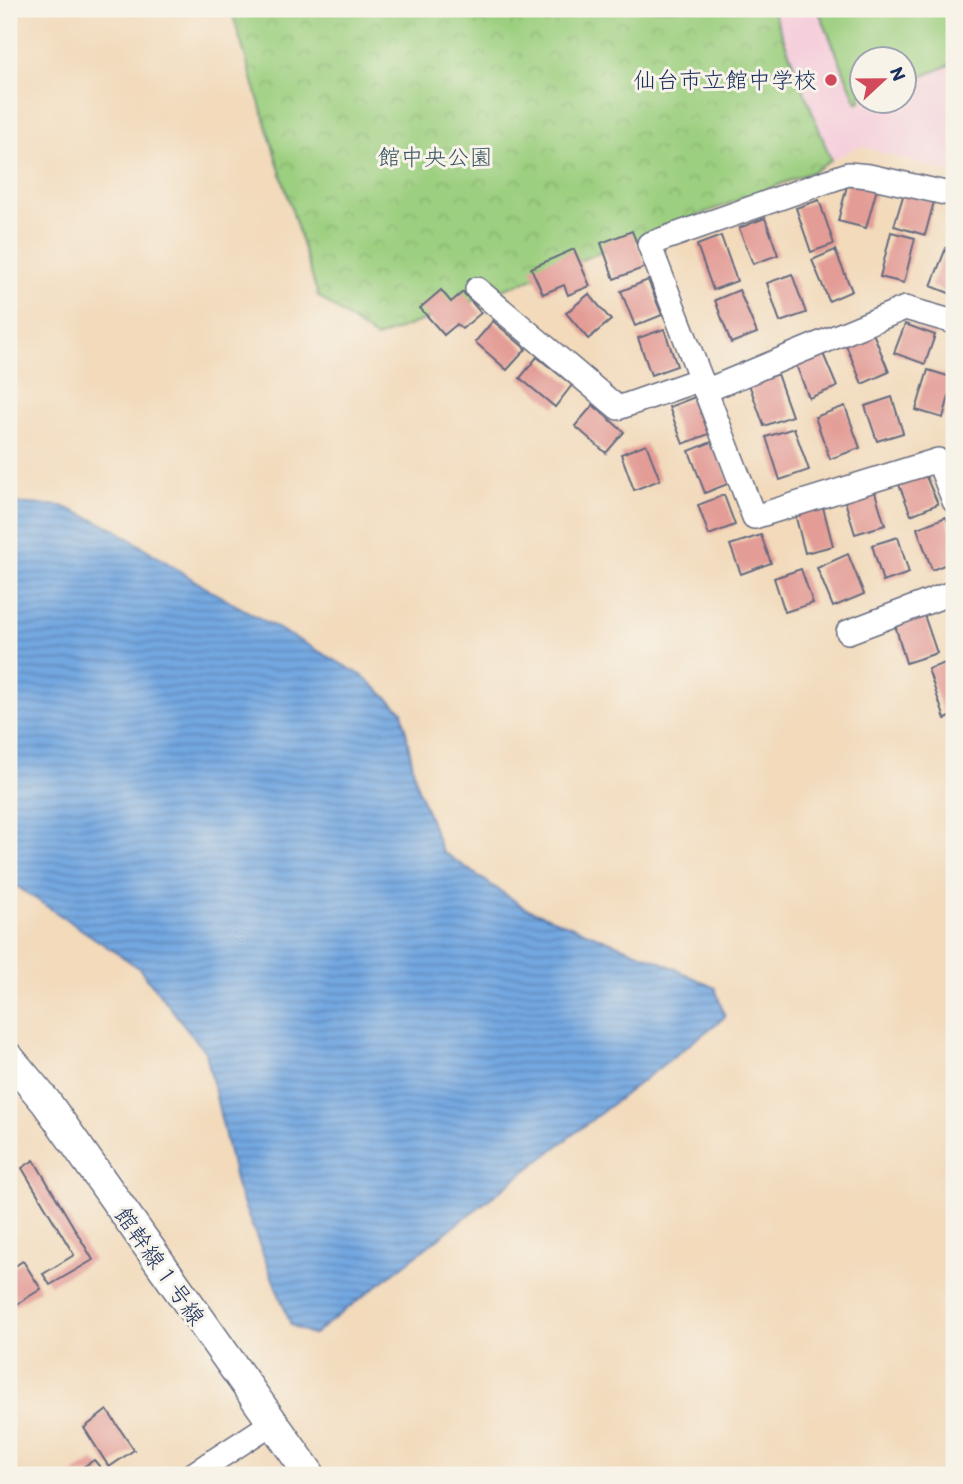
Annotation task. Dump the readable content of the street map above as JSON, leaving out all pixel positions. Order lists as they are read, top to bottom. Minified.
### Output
{"streets":{"street":["館幹線１号線"]},"parks":["館中央公園"],"places":["仙台市立館中学校"],"north":"right"}
